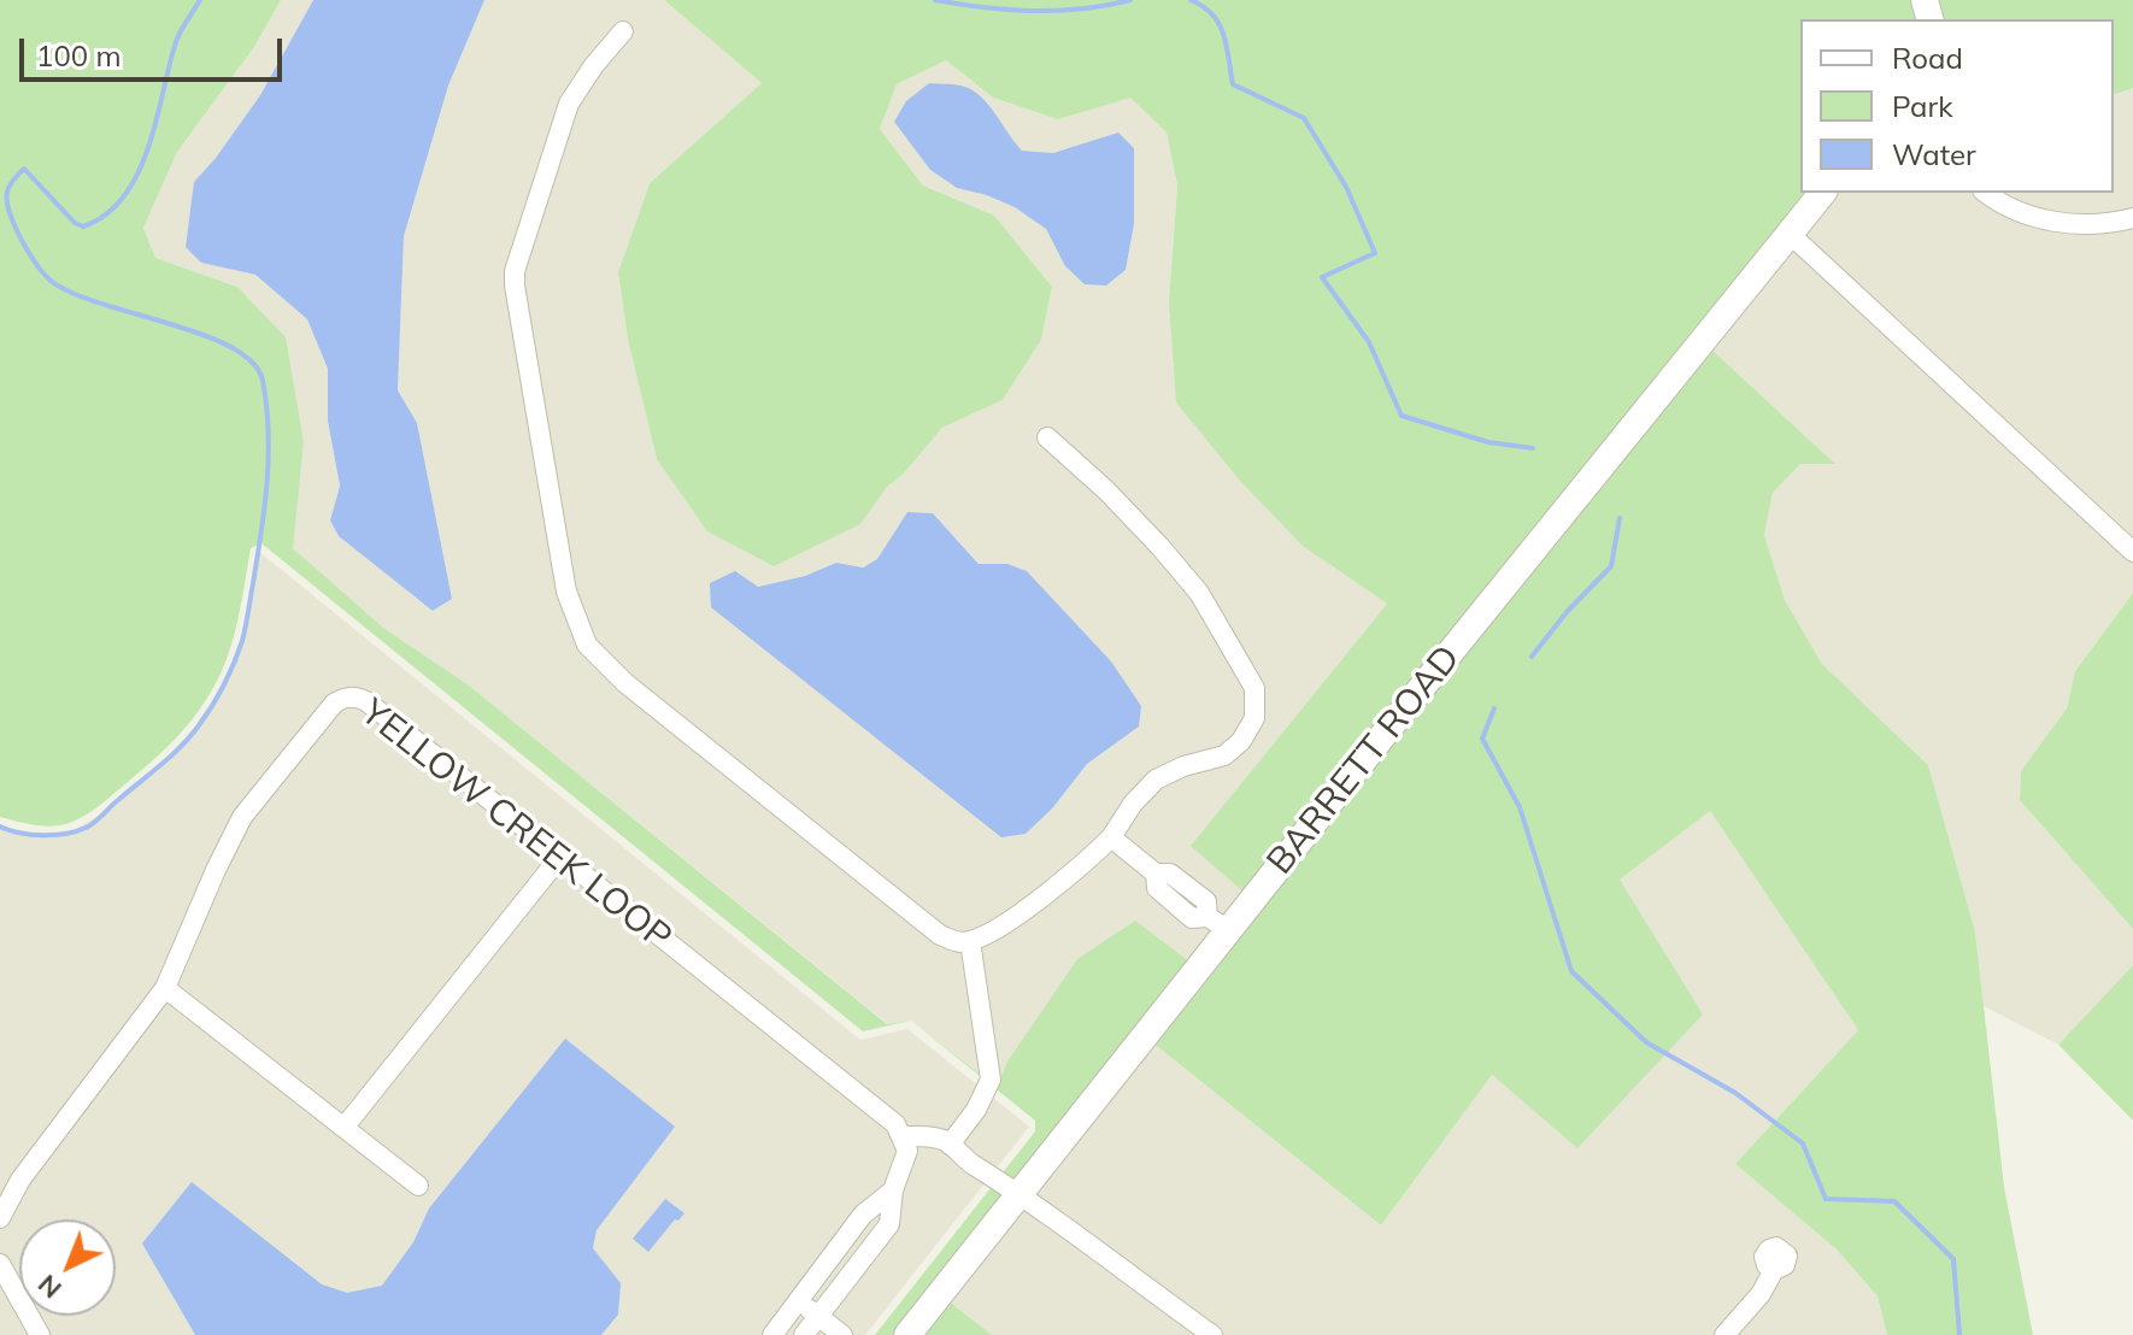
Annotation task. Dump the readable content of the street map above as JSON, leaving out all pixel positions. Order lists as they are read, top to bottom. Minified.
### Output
{"streets":{"street":["BARRETT ROAD","YELLOW CREEK LOOP"]},"legend":["Road","Park","Water"],"scale_bar":"100 m","north":"bottom left"}
